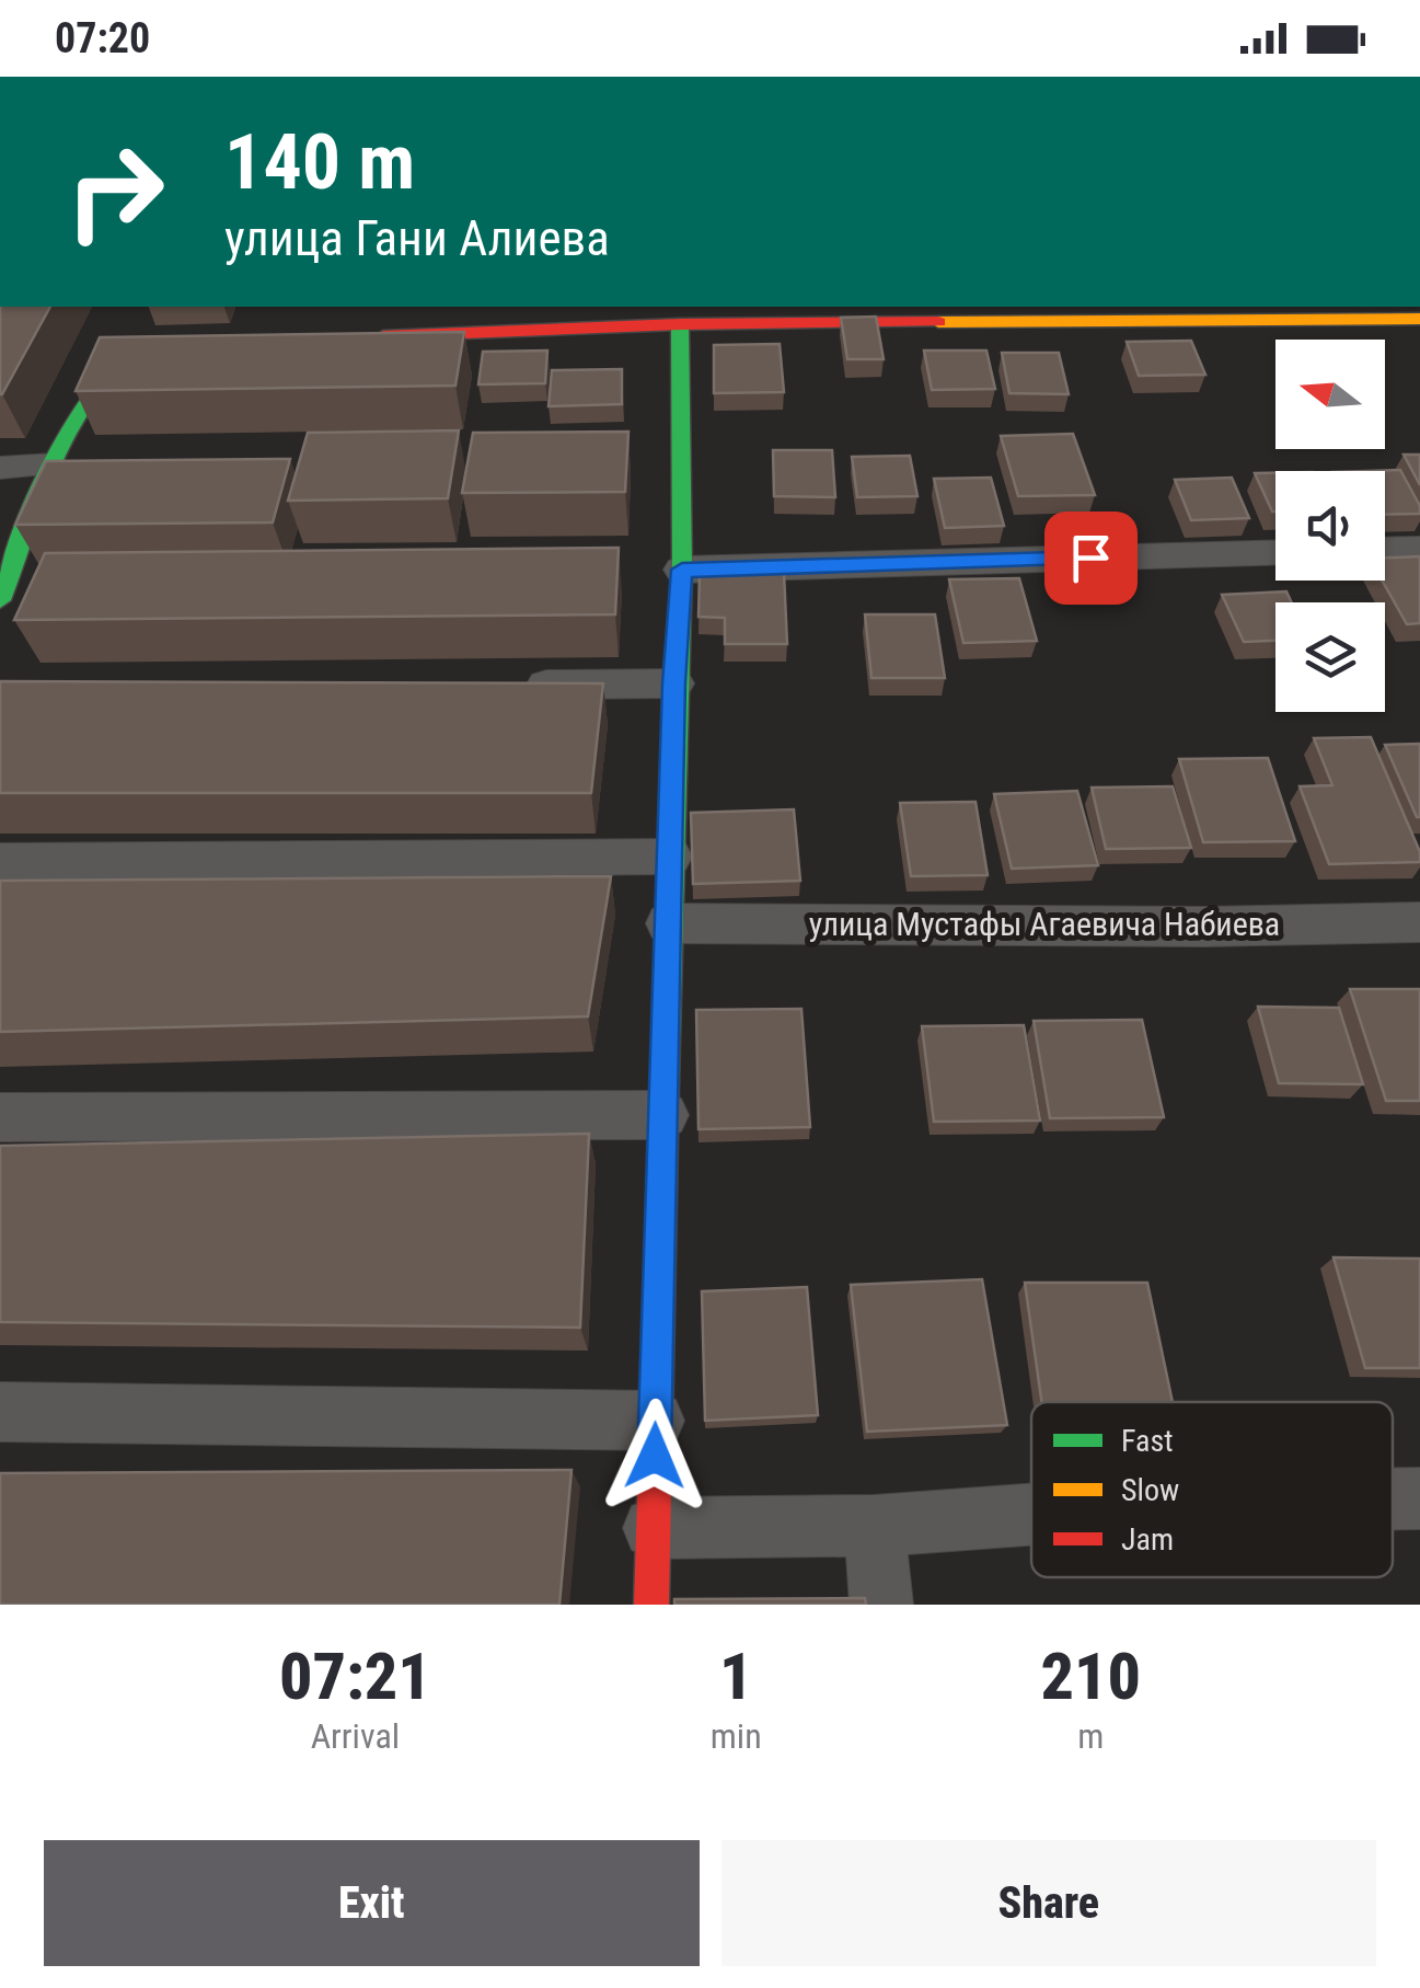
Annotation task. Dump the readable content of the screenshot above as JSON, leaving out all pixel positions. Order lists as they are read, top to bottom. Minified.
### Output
{"streets":{"street":["улица Мустафы Агаевича Набиева"]},"legend":["Fast","Slow","Jam"],"north":"left","page":{"status":"07:20","turn":["140 m","улица Гани Алиева"],"eta":["07:21","Arrival","1","min","210","m"],"buttons":["Exit","Share"]}}
